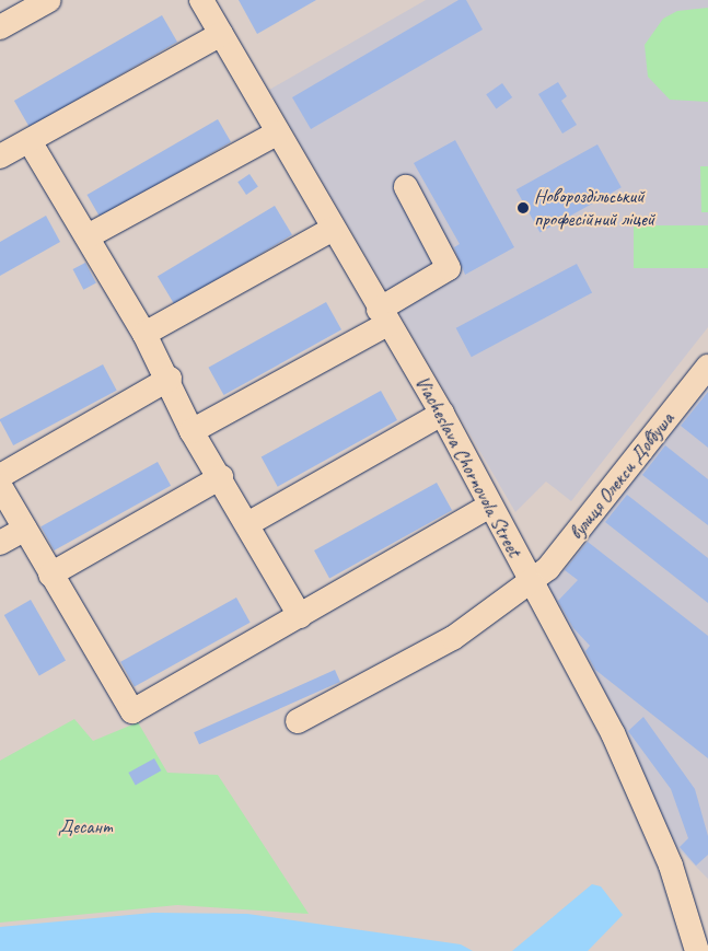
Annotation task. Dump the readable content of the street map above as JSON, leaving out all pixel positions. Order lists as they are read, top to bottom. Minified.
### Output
{"streets":{"street":["Viacheslava Chornovola Street","вулиця Олекси Довбуша"]},"crossings":[["Viacheslava Chornovola Street","вулиця Олекси Довбуша"]],"parks":["Десант"],"places":["Новороздільський професійний ліцей"]}
